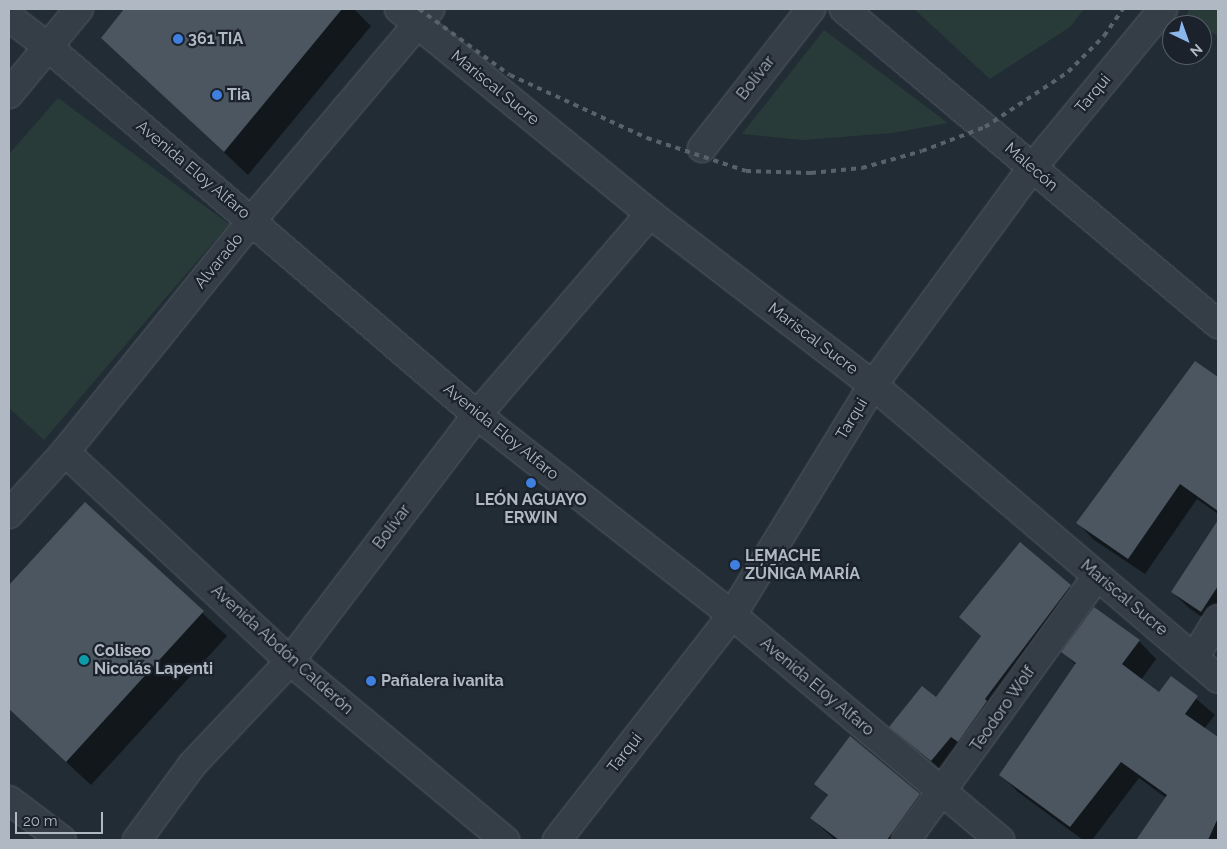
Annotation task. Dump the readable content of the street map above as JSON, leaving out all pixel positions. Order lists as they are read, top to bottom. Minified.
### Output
{"streets":{"street":["Bolívar","Mariscal Sucre","Tarqui","Malecón","Avenida Eloy Alfaro","Alvarado","Avenida Abdón Calderón","Teodoro Wolf"]},"crossings":[["Bolívar","Mariscal Sucre"],["Bolívar","Avenida Eloy Alfaro"],["Bolívar","Avenida Abdón Calderón"],["Mariscal Sucre","Tarqui"],["Mariscal Sucre","Alvarado"],["Mariscal Sucre","Teodoro Wolf"],["Tarqui","Malecón"],["Tarqui","Avenida Eloy Alfaro"],["Avenida Eloy Alfaro","Alvarado"],["Avenida Eloy Alfaro","Teodoro Wolf"],["Alvarado","Avenida Abdón Calderón"]],"places":["361 TIA","Tia","LEÓN AGUAYO ERWIN","LEMACHE ZÚÑIGA MARÍA","Coliseo Nicolás Lapenti","Pañalera ivanita"],"scale_bar":"20 m","north":"bottom right"}
